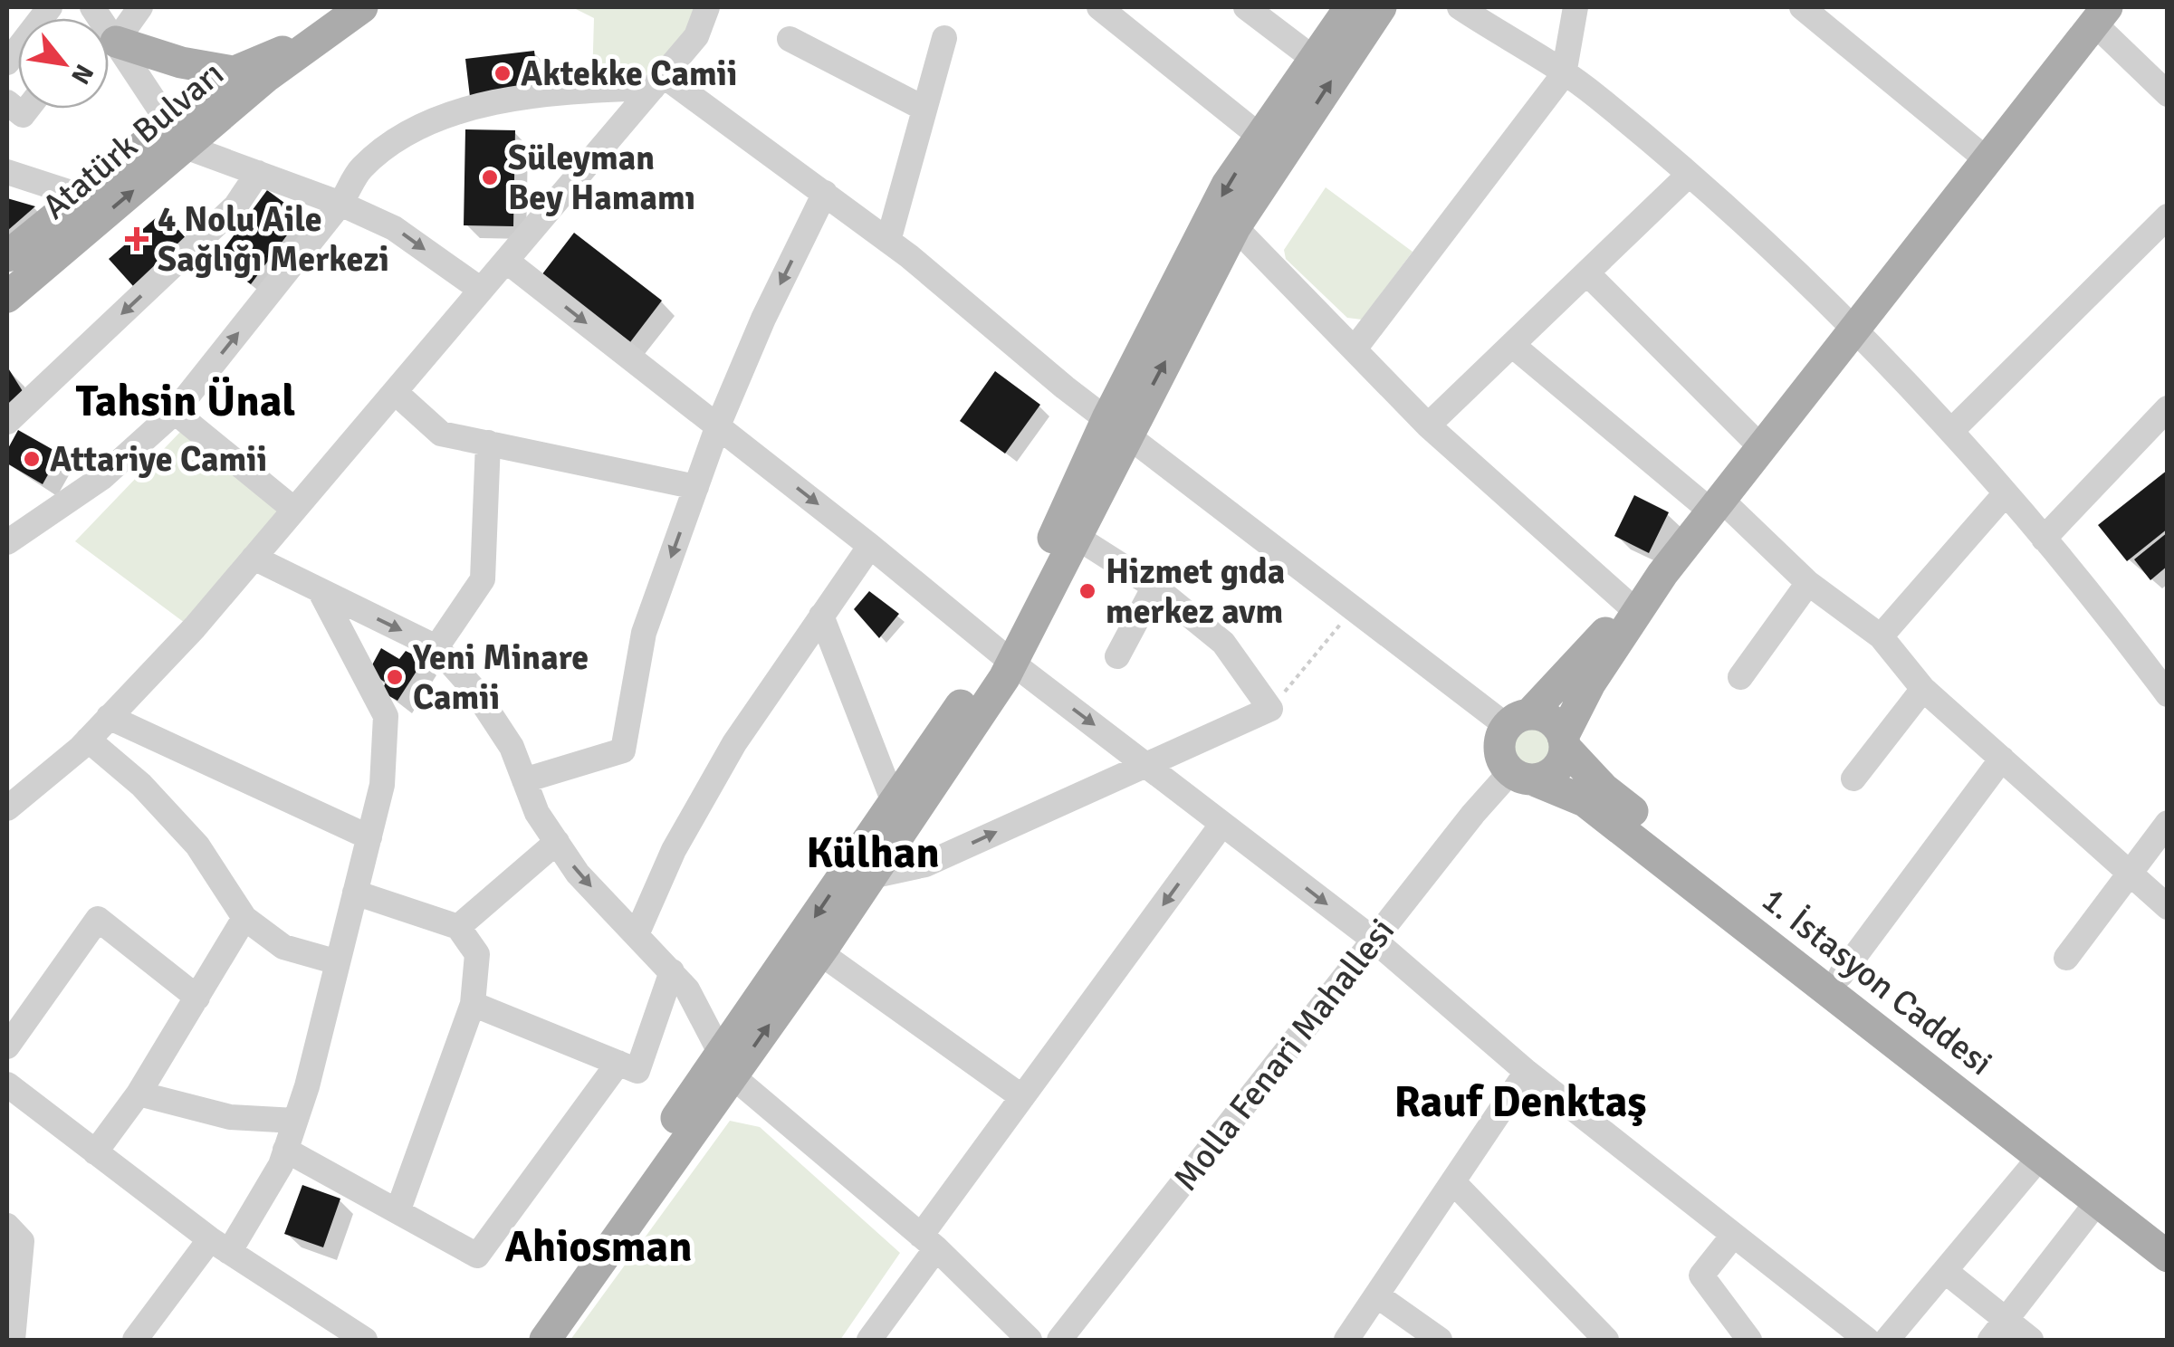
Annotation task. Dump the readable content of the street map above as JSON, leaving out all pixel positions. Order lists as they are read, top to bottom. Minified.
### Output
{"streets":{"main road":["Atatürk Bulvarı","1. İstasyon Caddesi"],"street":["Molla Fenari Mahallesi"]},"crossings":[["1. İstasyon Caddesi","Molla Fenari Mahallesi"]],"districts":["Tahsin Ünal","Külhan","Rauf Denktaş","Ahiosman"],"places":{"other":["Aktekke Camii","Süleyman Bey Hamamı","Attariye Camii","Hizmet gıda merkez avm","Yeni Minare Camii"],"health":["4 Nolu Aile Sağlığı Merkezi"]},"north":"bottom right"}
